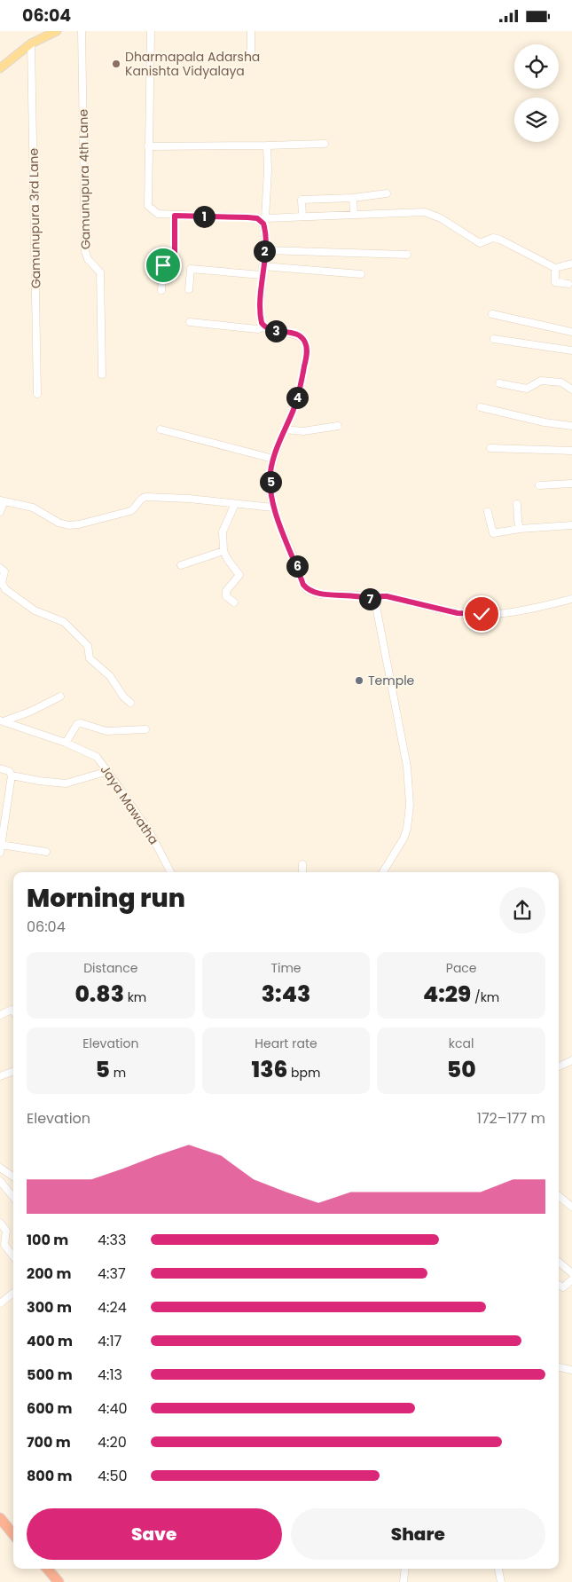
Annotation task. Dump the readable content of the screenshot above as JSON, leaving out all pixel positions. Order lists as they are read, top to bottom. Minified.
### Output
{"streets":{"street":["Gamunupura 4th Lane","Gamunupura 3rd Lane","Jaya Mawatha"]},"places":["Dharmapala Adarsha Kanishta Vidyalaya","Temple"],"page":{"status":"06:04","pins":["1","2","3","4","5","6","7"],"heading":["Morning run","06:04"],"stats":[["Distance","0.83 km"],["Time","3:43"],["Pace","4:29 /km"],["Elevation","5 m"],["Heart rate","136 bpm"],["kcal","50"]],"chart":["Elevation","172–177 m"],"list":[{"name":"100 m","note":"4:33"},{"name":"200 m","note":"4:37"},{"name":"300 m","note":"4:24"},{"name":"400 m","note":"4:17"},{"name":"500 m","note":"4:13"},{"name":"600 m","note":"4:40"},{"name":"700 m","note":"4:20"},{"name":"800 m","note":"4:50"}],"buttons":["Save","Share"]}}
